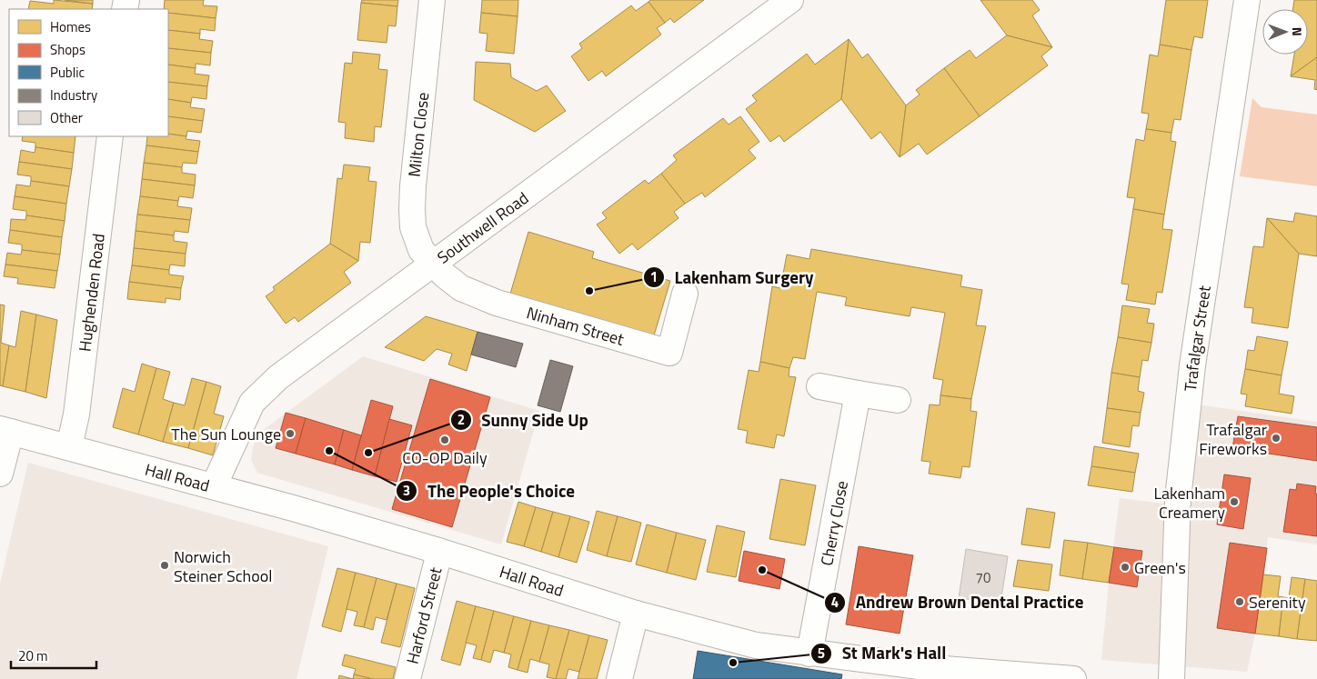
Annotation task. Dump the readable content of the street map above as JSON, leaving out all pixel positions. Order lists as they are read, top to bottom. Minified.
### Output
{"streets":{"street":["Milton Close","Southwell Road","Hughenden Road","Ninham Street","Trafalgar Street","Hall Road","Cherry Close","Harford Street"]},"crossings":[["Milton Close","Southwell Road"],["Milton Close","Ninham Street"],["Southwell Road","Ninham Street"],["Southwell Road","Hall Road"],["Hughenden Road","Hall Road"],["Hall Road","Cherry Close"],["Hall Road","Harford Street"]],"places":["Lakenham Surgery","The Sun Lounge","Trafalgar Fireworks","CO-OP Daily","The People's Choice","Sunny Side Up","Lakenham Creamery","Norwich Steiner School","Green's","Andrew Brown Dental Practice","Serenity","St Mark's Hall"],"house_numbers":["70"],"legend":["Homes","Shops","Public","Industry","Other"],"scale_bar":"20 m","north":"right"}
